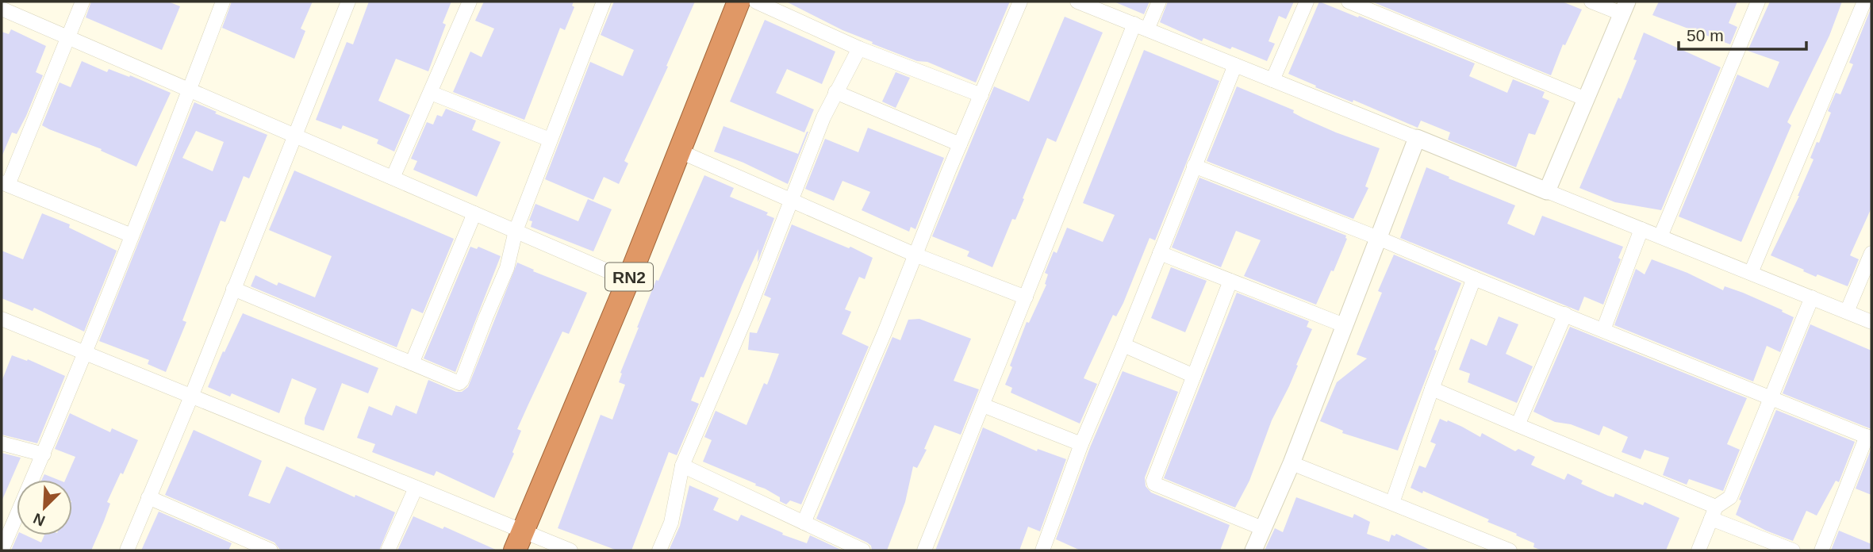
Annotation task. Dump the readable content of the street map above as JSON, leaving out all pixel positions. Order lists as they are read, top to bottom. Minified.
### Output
{"streets":{"highway":["RN2"]},"scale_bar":"50 m","north":"bottom left"}
